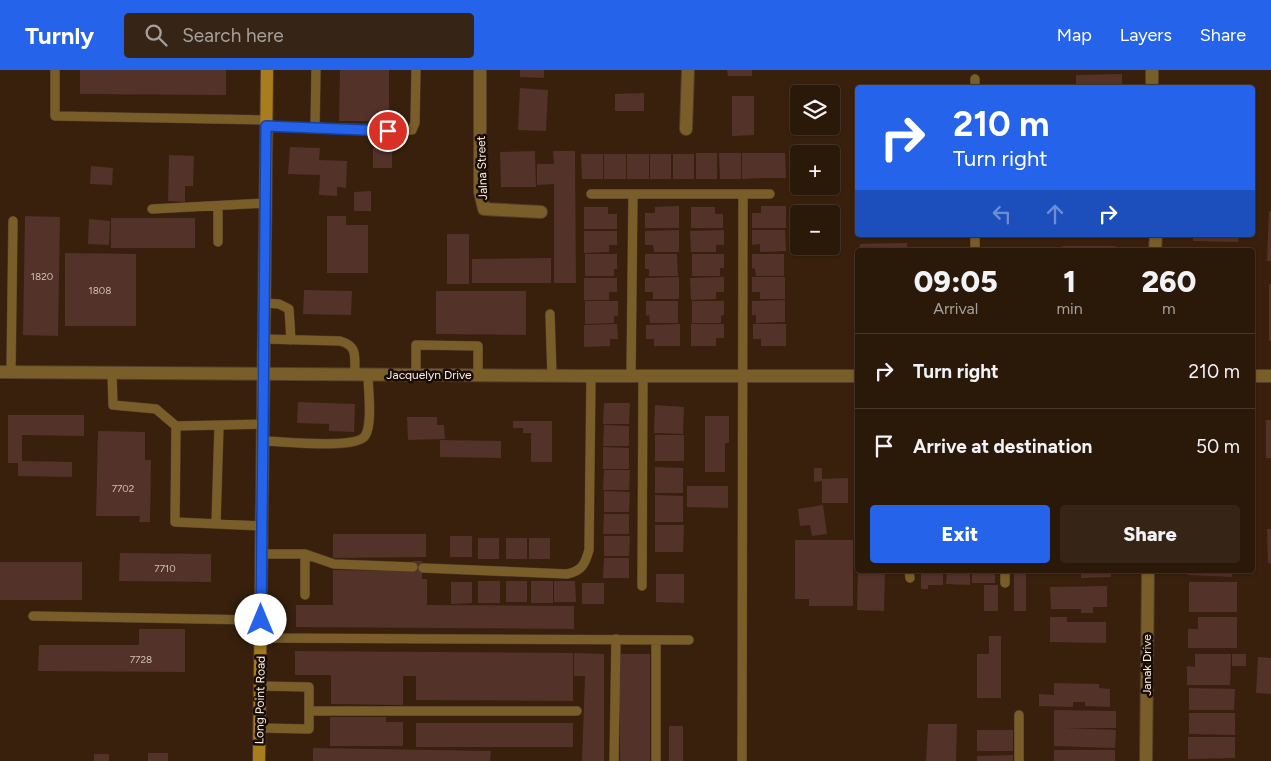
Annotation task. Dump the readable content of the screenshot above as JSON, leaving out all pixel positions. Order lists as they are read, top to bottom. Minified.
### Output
{"streets":{"main road":["Long Point Road"],"street":["Jalna Street","Jacquelyn Drive","Janak Drive"]},"crossings":[["Jacquelyn Drive","Long Point Road"]],"house_numbers":["1820","1808","7702","7710","7728"],"page":{"header":"Turnly","search":"Search here","nav":["Map","Layers","Share"],"map_buttons":["+","−"],"turn":["210 m","Turn right"],"eta":["09:05","Arrival","1","min","260","m"],"list":[{"name":"Turn right","value":"210 m"},{"name":"Arrive at destination","value":"50 m"}],"buttons":["Exit","Share"]}}
